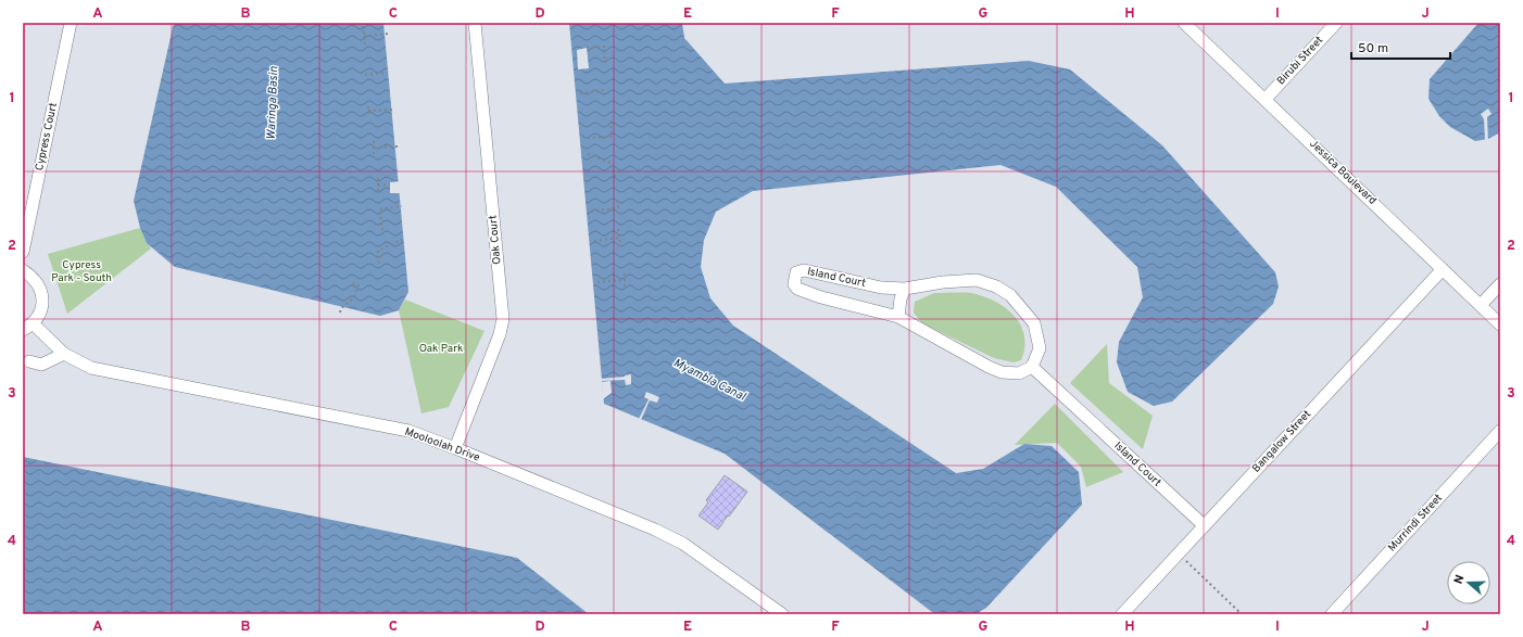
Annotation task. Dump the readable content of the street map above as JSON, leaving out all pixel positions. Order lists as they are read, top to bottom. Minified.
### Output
{"streets":{"street":["Birubi Street","Cypress Court","Jessica Boulevard","Oak Court","Island Court","Bangalow Street","Mooloolah Drive","Murrindi Street"]},"crossings":[["Birubi Street","Jessica Boulevard"],["Jessica Boulevard","Bangalow Street"],["Oak Court","Mooloolah Drive"],["Island Court","Bangalow Street"]],"water":["Waringa Basin","Myambla Canal"],"parks":["Cypress Park - South","Oak Park"],"scale_bar":"50 m","north":"left","grid":{"columns":["A","B","C","D","E","F","G","H","I","J"],"rows":["1","2","3","4"]}}
